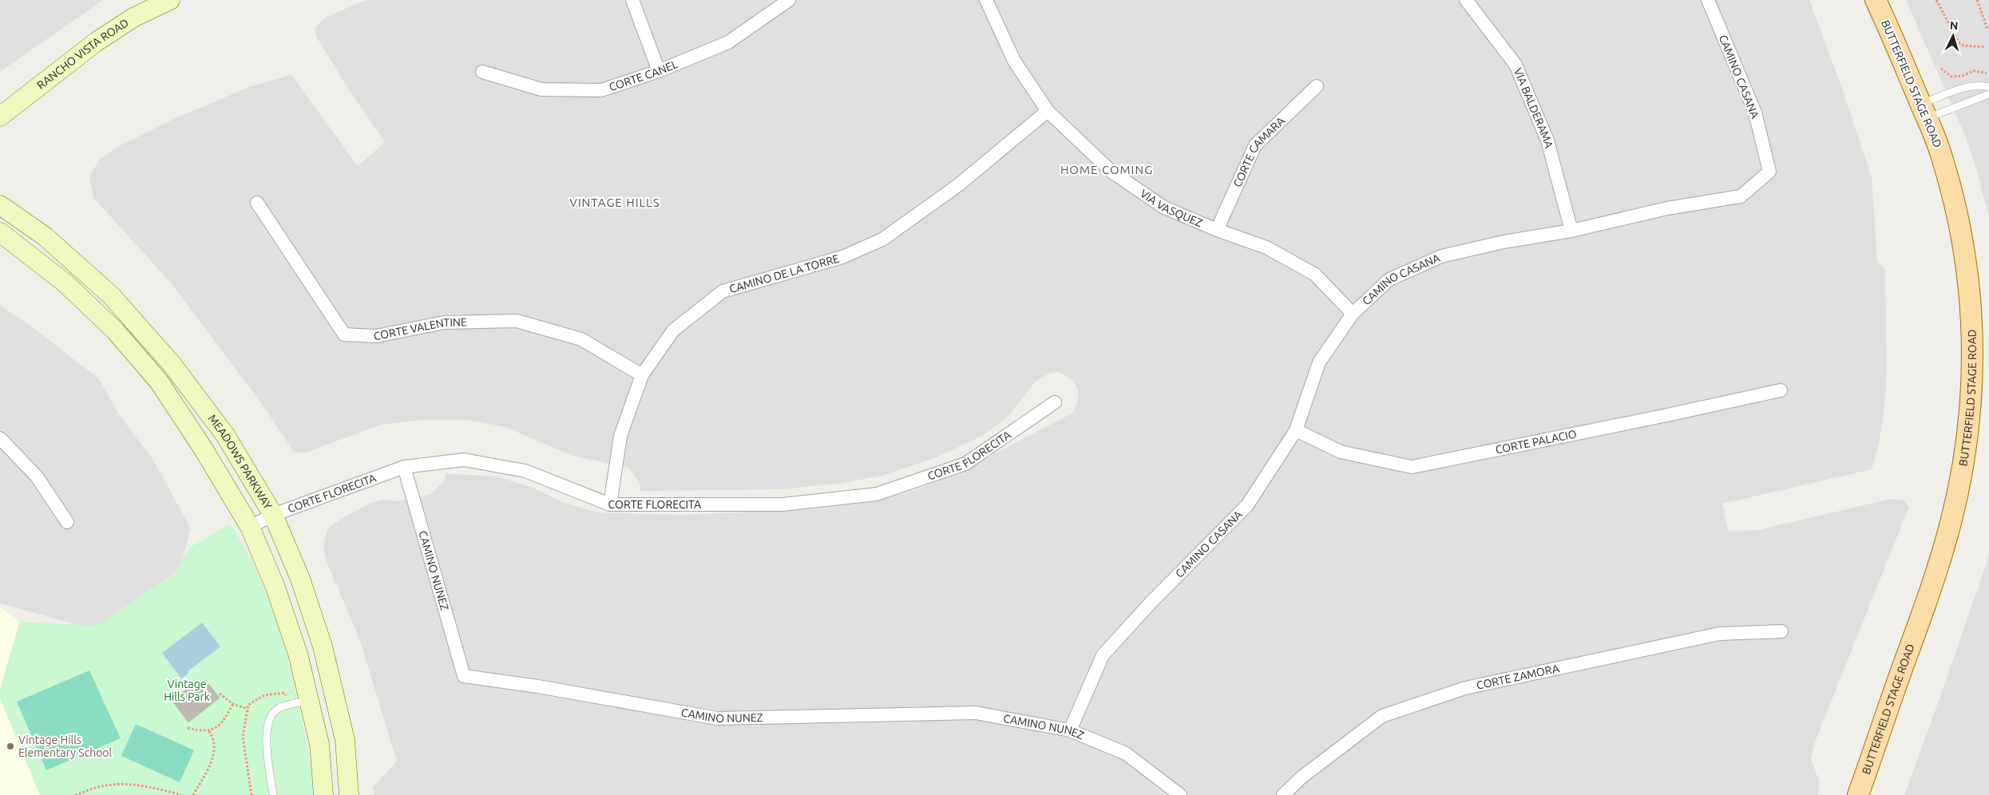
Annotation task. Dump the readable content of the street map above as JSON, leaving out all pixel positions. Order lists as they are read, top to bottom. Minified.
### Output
{"streets":{"main road":["RANCHO VISTA ROAD","BUTTERFIELD STAGE ROAD","MEADOWS PARKWAY"],"street":["CORTE CANEL","CAMINO CASANA","VIA BALDERAMA","CORTE CAMARA","VIA VASQUEZ","CAMINO DE LA TORRE","CORTE VALENTINE","CORTE PALACIO","CORTE FLORECITA","CAMINO NUNEZ","CORTE ZAMORA"]},"crossings":[["CAMINO CASANA","VIA BALDERAMA"],["CAMINO CASANA","VIA VASQUEZ"],["CAMINO CASANA","CORTE PALACIO"],["CAMINO CASANA","CAMINO NUNEZ"],["CORTE CAMARA","VIA VASQUEZ"],["VIA VASQUEZ","CAMINO DE LA TORRE"],["CAMINO DE LA TORRE","CORTE VALENTINE"],["CAMINO DE LA TORRE","CORTE FLORECITA"],["CORTE FLORECITA","MEADOWS PARKWAY"],["CORTE FLORECITA","CAMINO NUNEZ"]],"districts":["HOME COMING","VINTAGE HILLS"],"parks":["Vintage Hills Park"],"places":["Vintage Hills Elementary School"],"north":"top"}
